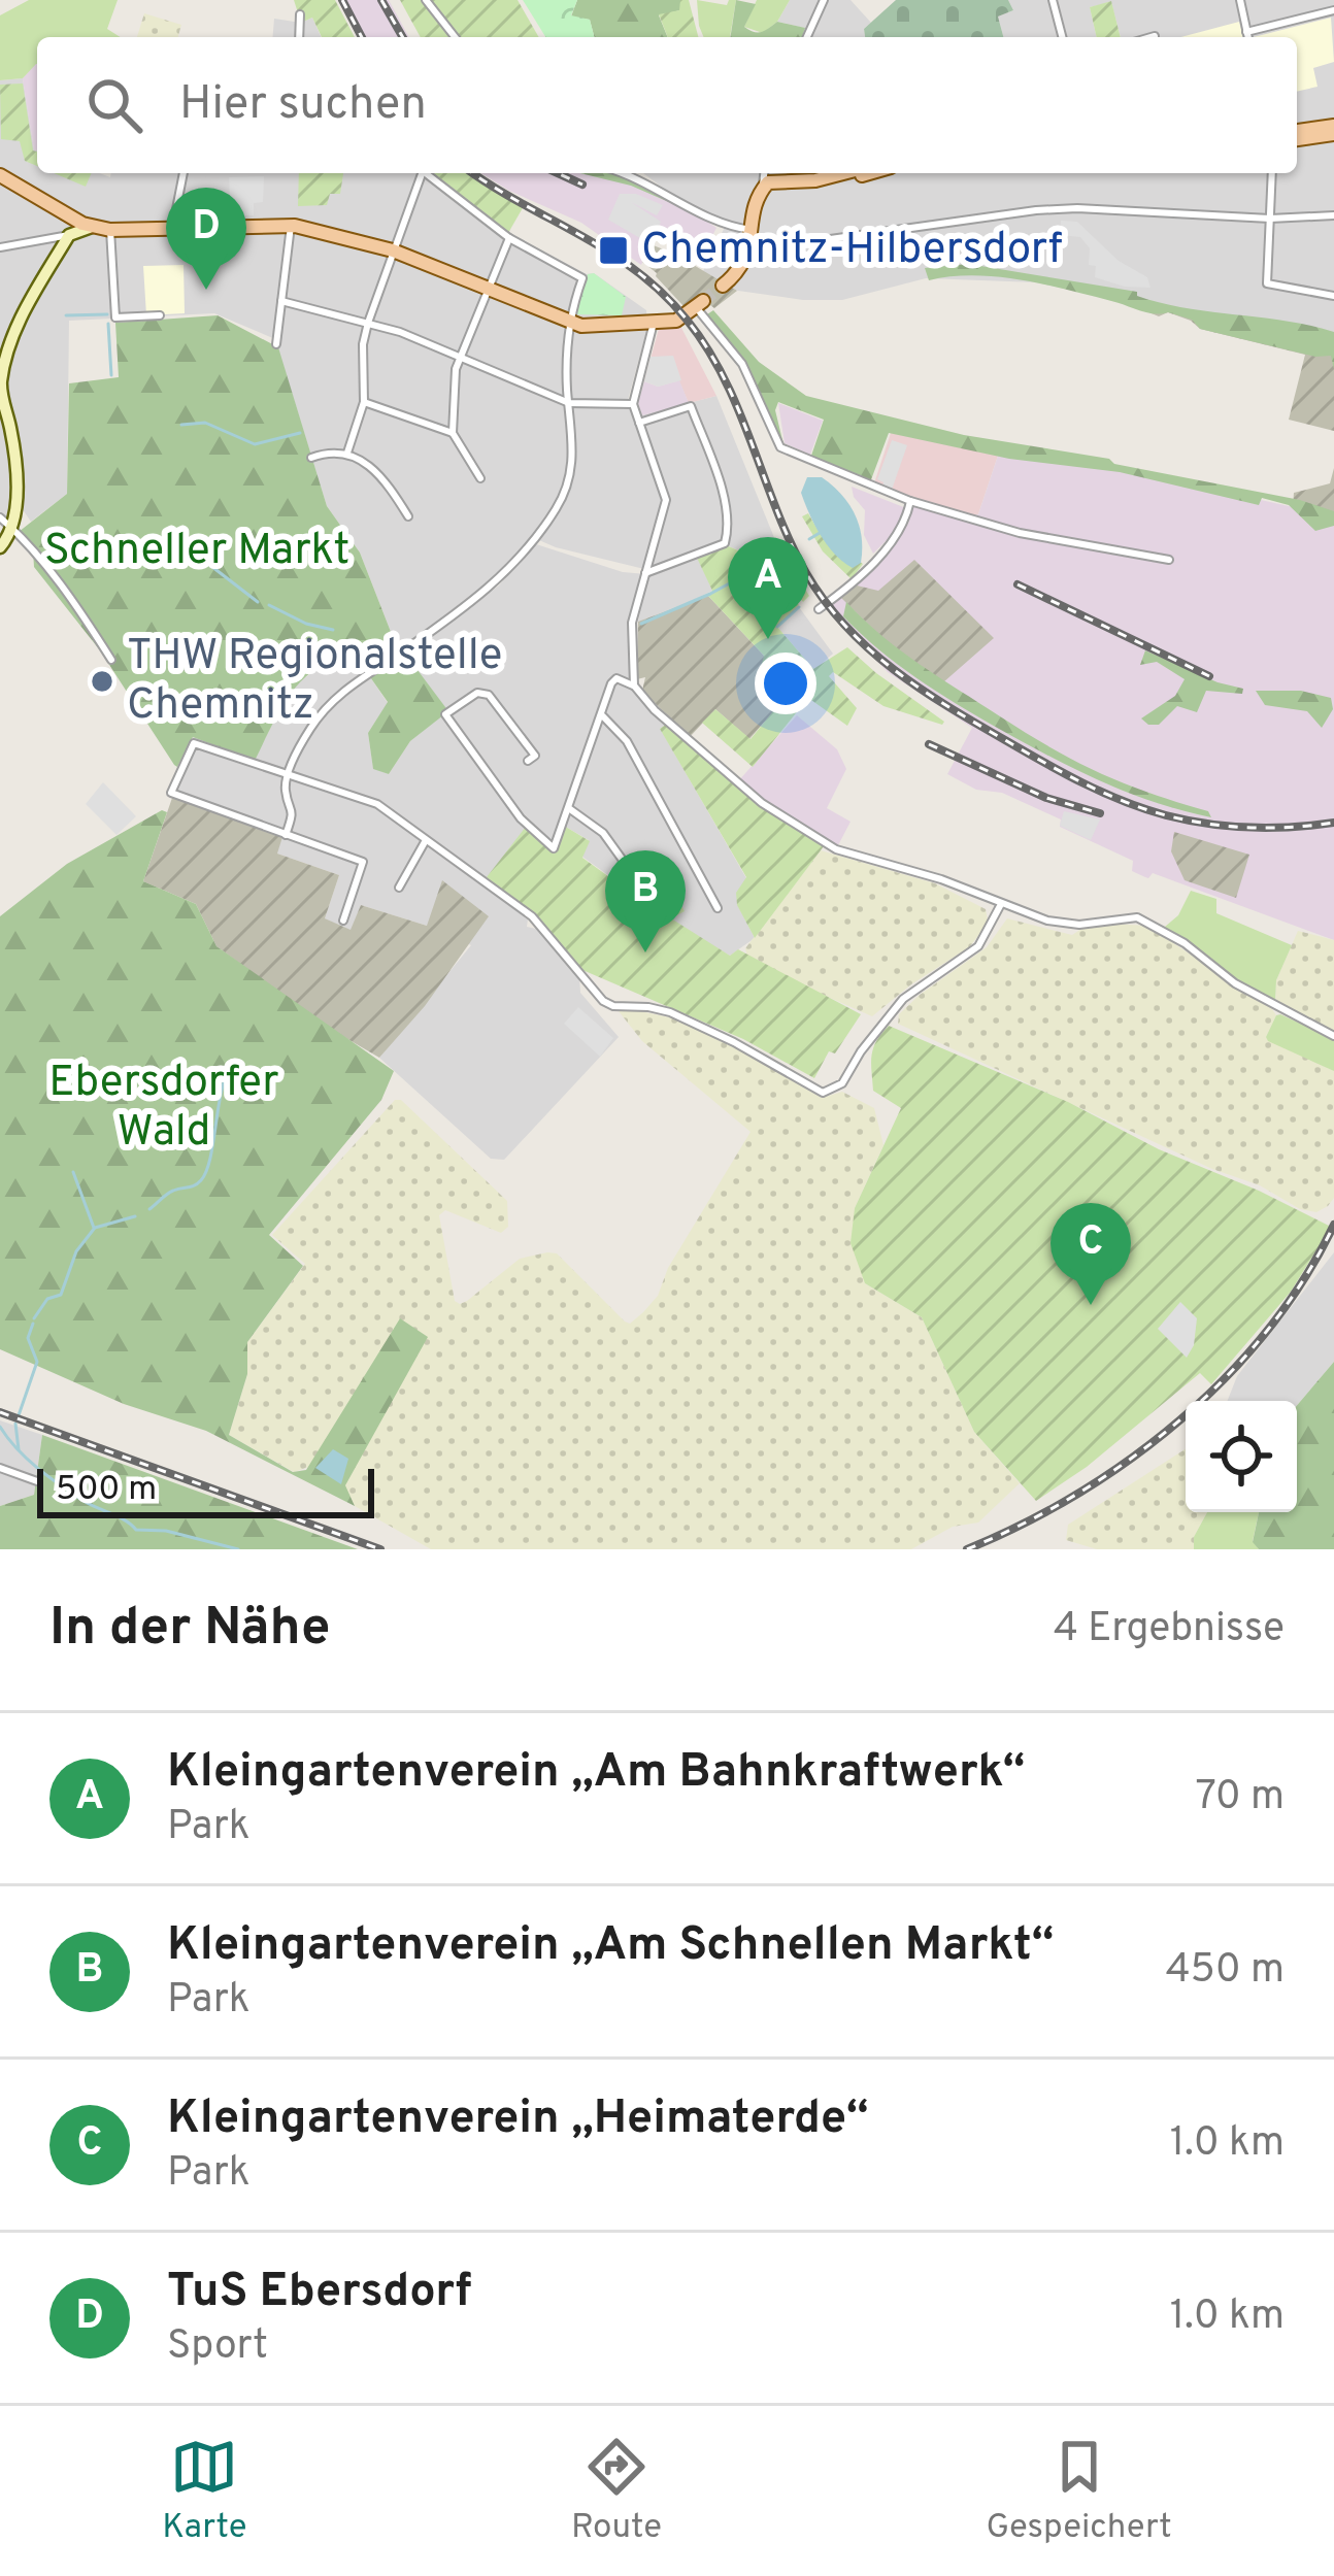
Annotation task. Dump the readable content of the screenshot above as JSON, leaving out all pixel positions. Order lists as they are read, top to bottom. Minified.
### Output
{"parks":["Schneller Markt","Ebersdorfer Wald"],"places":{"transit":["Chemnitz-Hilbersdorf"],"other":["THW Regionalstelle Chemnitz"]},"scale_bar":"500 m","page":{"search":"Hier suchen","pins":["D","A","B","C"],"scale":"500 m","heading":["In der Nähe","4 Ergebnisse"],"list":[{"mark":"A","name":"Kleingartenverein „Am Bahnkraftwerk“","note":"Park","value":"70 m"},{"mark":"B","name":"Kleingartenverein „Am Schnellen Markt“","note":"Park","value":"450 m"},{"mark":"C","name":"Kleingartenverein „Heimaterde“","note":"Park","value":"1.0 km"},{"mark":"D","name":"TuS Ebersdorf","note":"Sport","value":"1.0 km"}],"nav":["Karte","Route","Gespeichert"]}}
